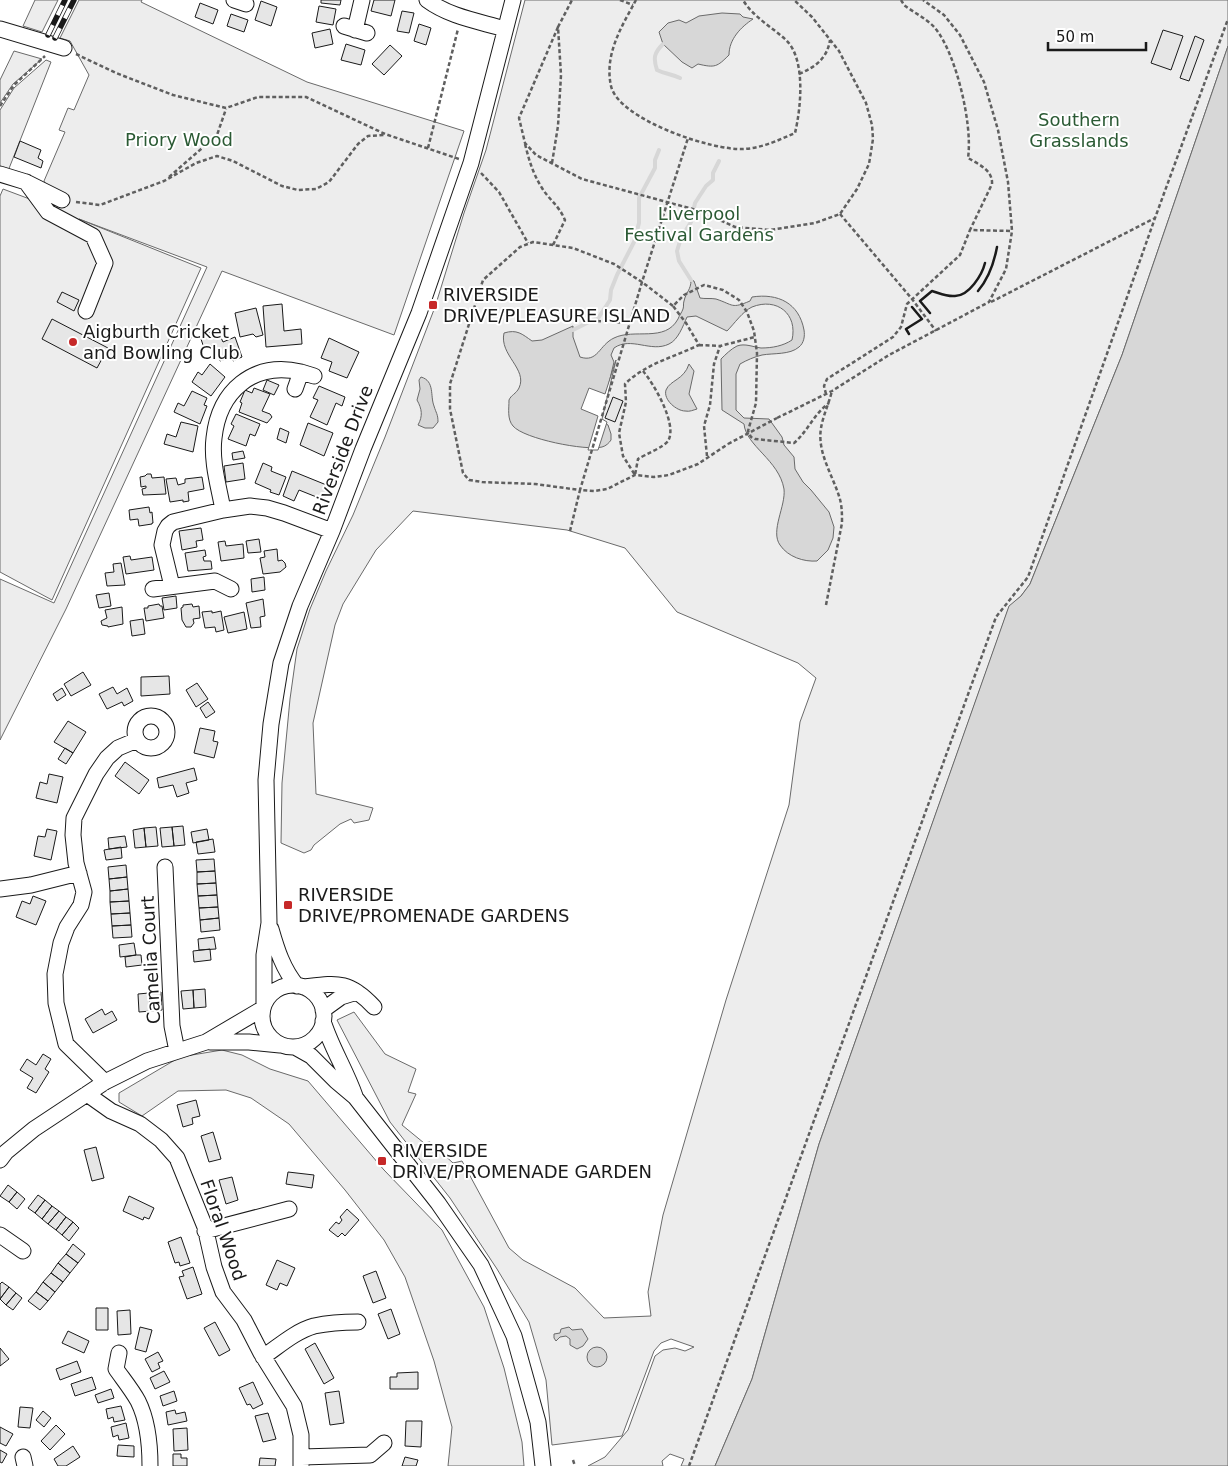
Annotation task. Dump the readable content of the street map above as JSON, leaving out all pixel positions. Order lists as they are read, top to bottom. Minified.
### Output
{"streets":{"street":["Riverside Drive","Camelia Court","Floral Wood"]},"parks":["Southern Grasslands","Priory Wood","Liverpool Festival Gardens"],"places":{"transit":["RIVERSIDE DRIVE/PLEASURE ISLAND","RIVERSIDE DRIVE/PROMENADE GARDENS","RIVERSIDE DRIVE/PROMENADE GARDEN"],"other":["Aigburth Cricket and Bowling Club"]},"scale_bar":"50 m"}
